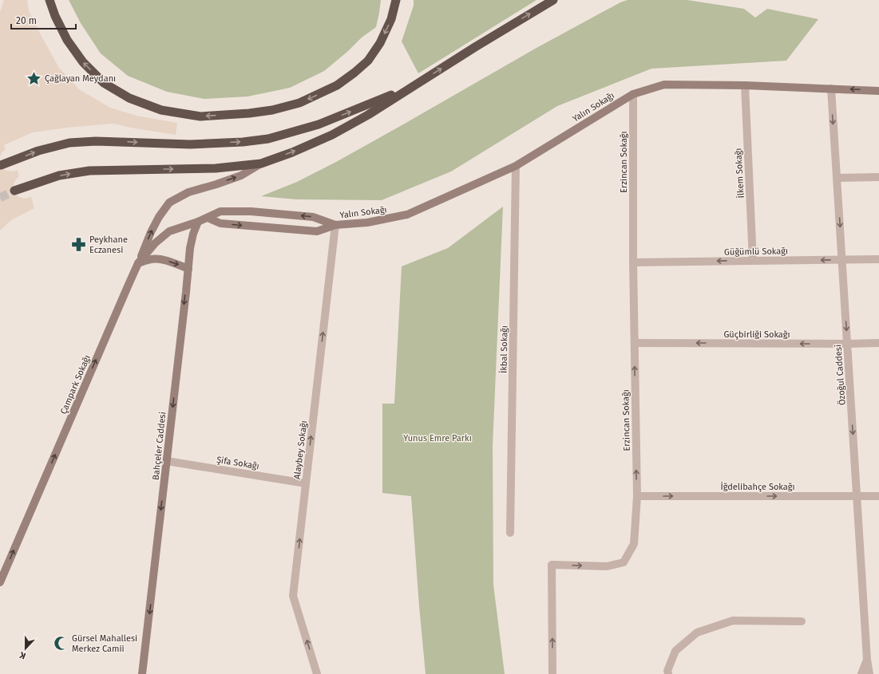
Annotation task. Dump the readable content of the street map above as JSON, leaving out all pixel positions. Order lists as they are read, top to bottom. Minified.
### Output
{"streets":{"main road":["Yalın Sokağı","Çampark Sokağı","Bahçeler Caddesi"],"street":["Erzincan Sokağı","İlkem Sokağı","Güğümlü Sokağı","Güçbirliği Sokağı","İkbal Sokağı","Özoğul Caddesi","Alaybey Sokağı","Şifa Sokağı","İğdelibahçe Sokağı"]},"crossings":[["Yalın Sokağı","Erzincan Sokağı"],["Yalın Sokağı","İlkem Sokağı"],["Yalın Sokağı","İkbal Sokağı"],["Yalın Sokağı","Özoğul Caddesi"],["Yalın Sokağı","Çampark Sokağı"],["Yalın Sokağı","Bahçeler Caddesi"],["Yalın Sokağı","Alaybey Sokağı"],["Erzincan Sokağı","Güğümlü Sokağı"],["Erzincan Sokağı","Güçbirliği Sokağı"],["Erzincan Sokağı","İğdelibahçe Sokağı"],["İlkem Sokağı","Güğümlü Sokağı"],["Güğümlü Sokağı","Özoğul Caddesi"],["Güçbirliği Sokağı","Özoğul Caddesi"],["Özoğul Caddesi","İğdelibahçe Sokağı"],["Çampark Sokağı","Bahçeler Caddesi"],["Bahçeler Caddesi","Şifa Sokağı"],["Alaybey Sokağı","Şifa Sokağı"]],"one_way":["Erzincan Sokağı","Güğümlü Sokağı","Güçbirliği Sokağı","Özoğul Caddesi","Çampark Sokağı","Bahçeler Caddesi","Alaybey Sokağı","İğdelibahçe Sokağı"],"parks":["Yunus Emre Parkı"],"places":{"place":["Çağlayan Meydanı"],"pharmacy":["Peykhane Eczanesi"],"mosque":["Gürsel Mahallesi Merkez Camii"]},"scale_bar":"20 m","north":"bottom"}
